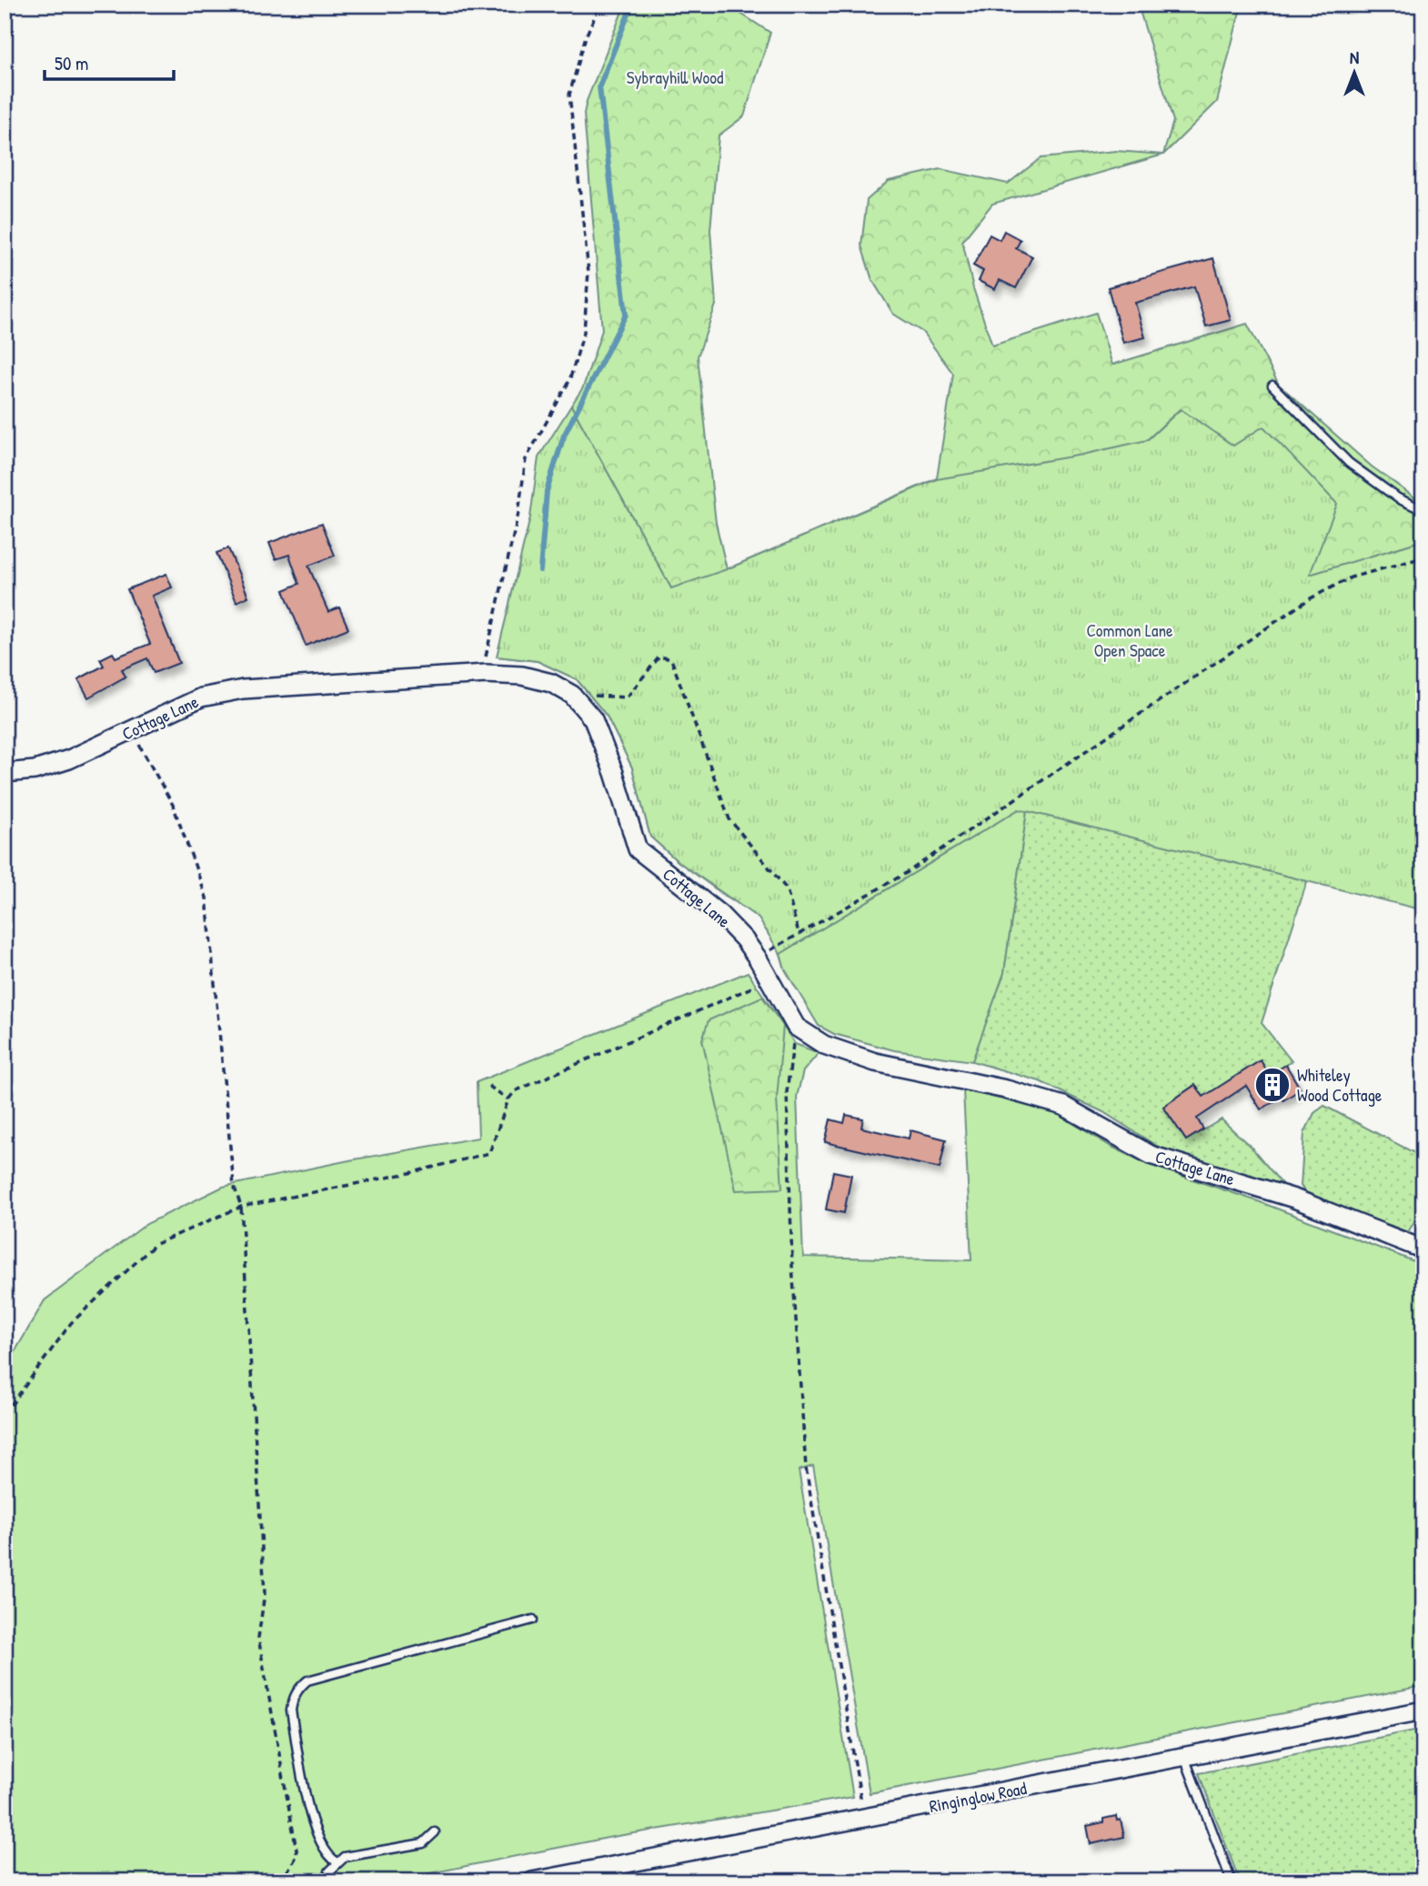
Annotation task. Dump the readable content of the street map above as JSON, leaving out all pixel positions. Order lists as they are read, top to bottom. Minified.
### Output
{"streets":{"street":["Cottage Lane","Ringinglow Road"]},"parks":["Sybrayhill Wood","Common Lane Open Space"],"places":{"building":["Whiteley Wood Cottage"]},"scale_bar":"50 m","north":"top"}
